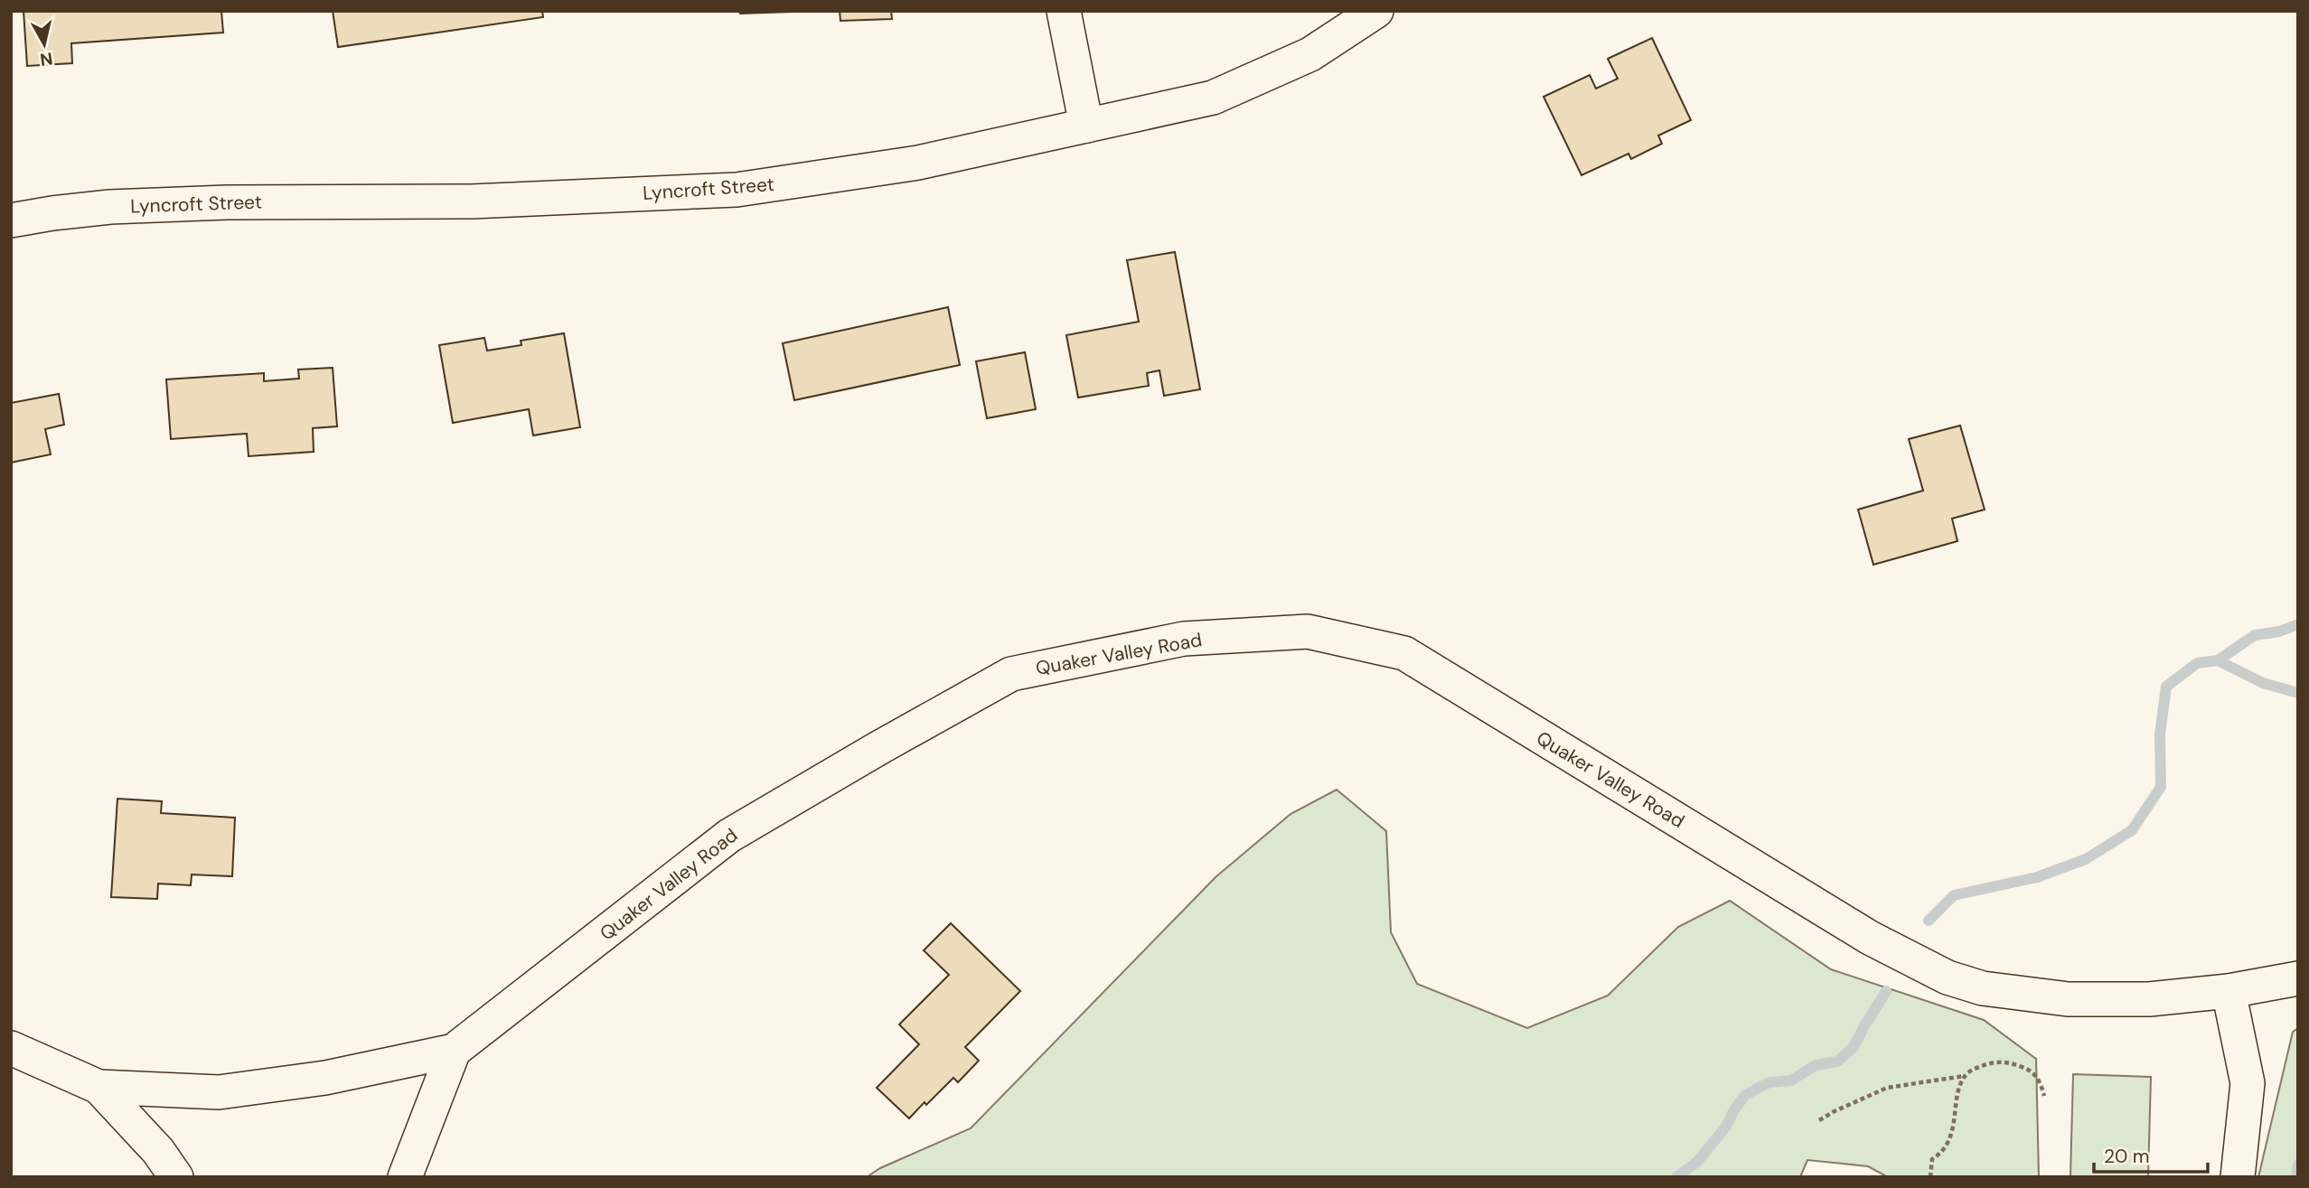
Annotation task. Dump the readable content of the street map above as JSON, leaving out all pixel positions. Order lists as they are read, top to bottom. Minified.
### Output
{"streets":{"street":["Lyncroft Street","Quaker Valley Road"]},"scale_bar":"20 m","north":"bottom"}
